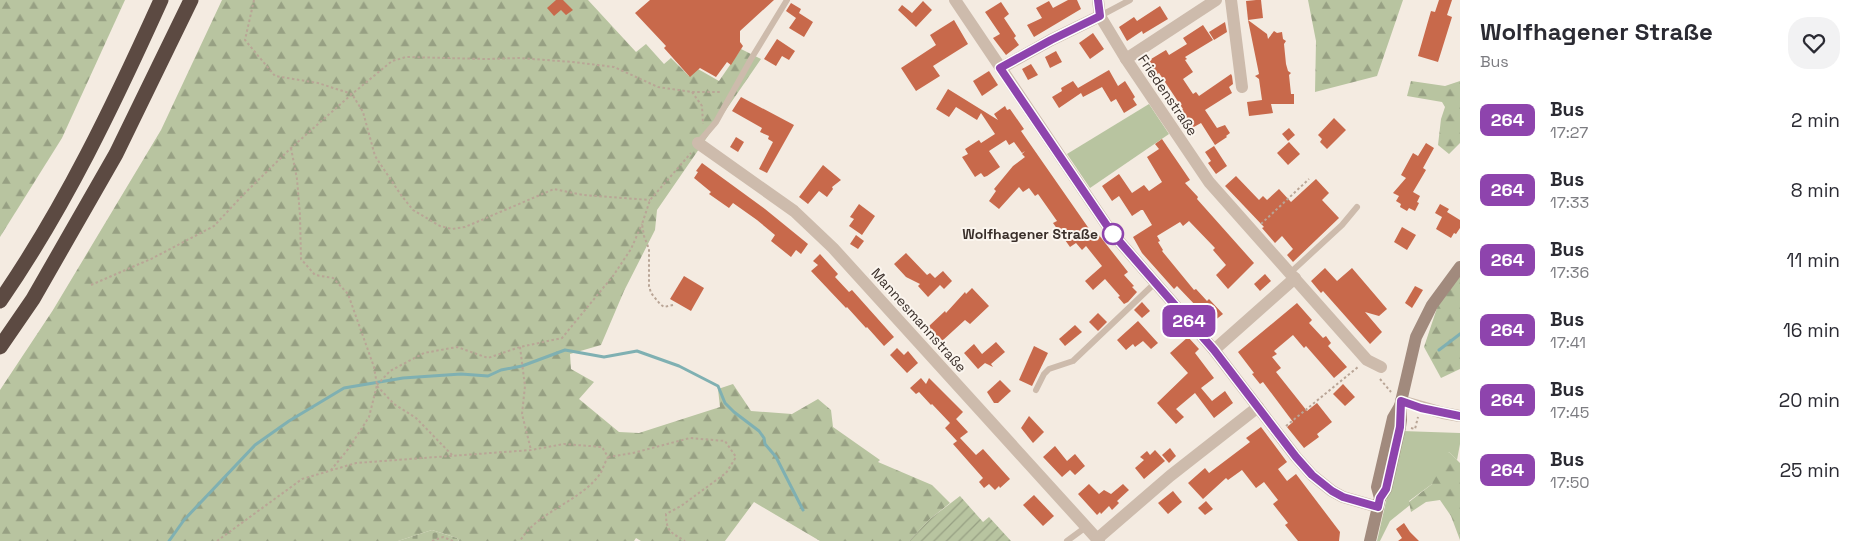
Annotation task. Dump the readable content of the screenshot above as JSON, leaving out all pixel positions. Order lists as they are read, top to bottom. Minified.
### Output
{"streets":{"street":["Friedenstraße","Mannesmannstraße"]},"places":["Wolfhagener Straße"],"lines":["bus line 264"],"page":{"on_map":"264","heading":["Wolfhagener Straße","Bus"],"list":[{"mark":"264","name":"Bus","note":"17:27","value":"2 min"},{"mark":"264","name":"Bus","note":"17:33","value":"8 min"},{"mark":"264","name":"Bus","note":"17:36","value":"11 min"},{"mark":"264","name":"Bus","note":"17:41","value":"16 min"},{"mark":"264","name":"Bus","note":"17:45","value":"20 min"},{"mark":"264","name":"Bus","note":"17:50","value":"25 min"}]}}
